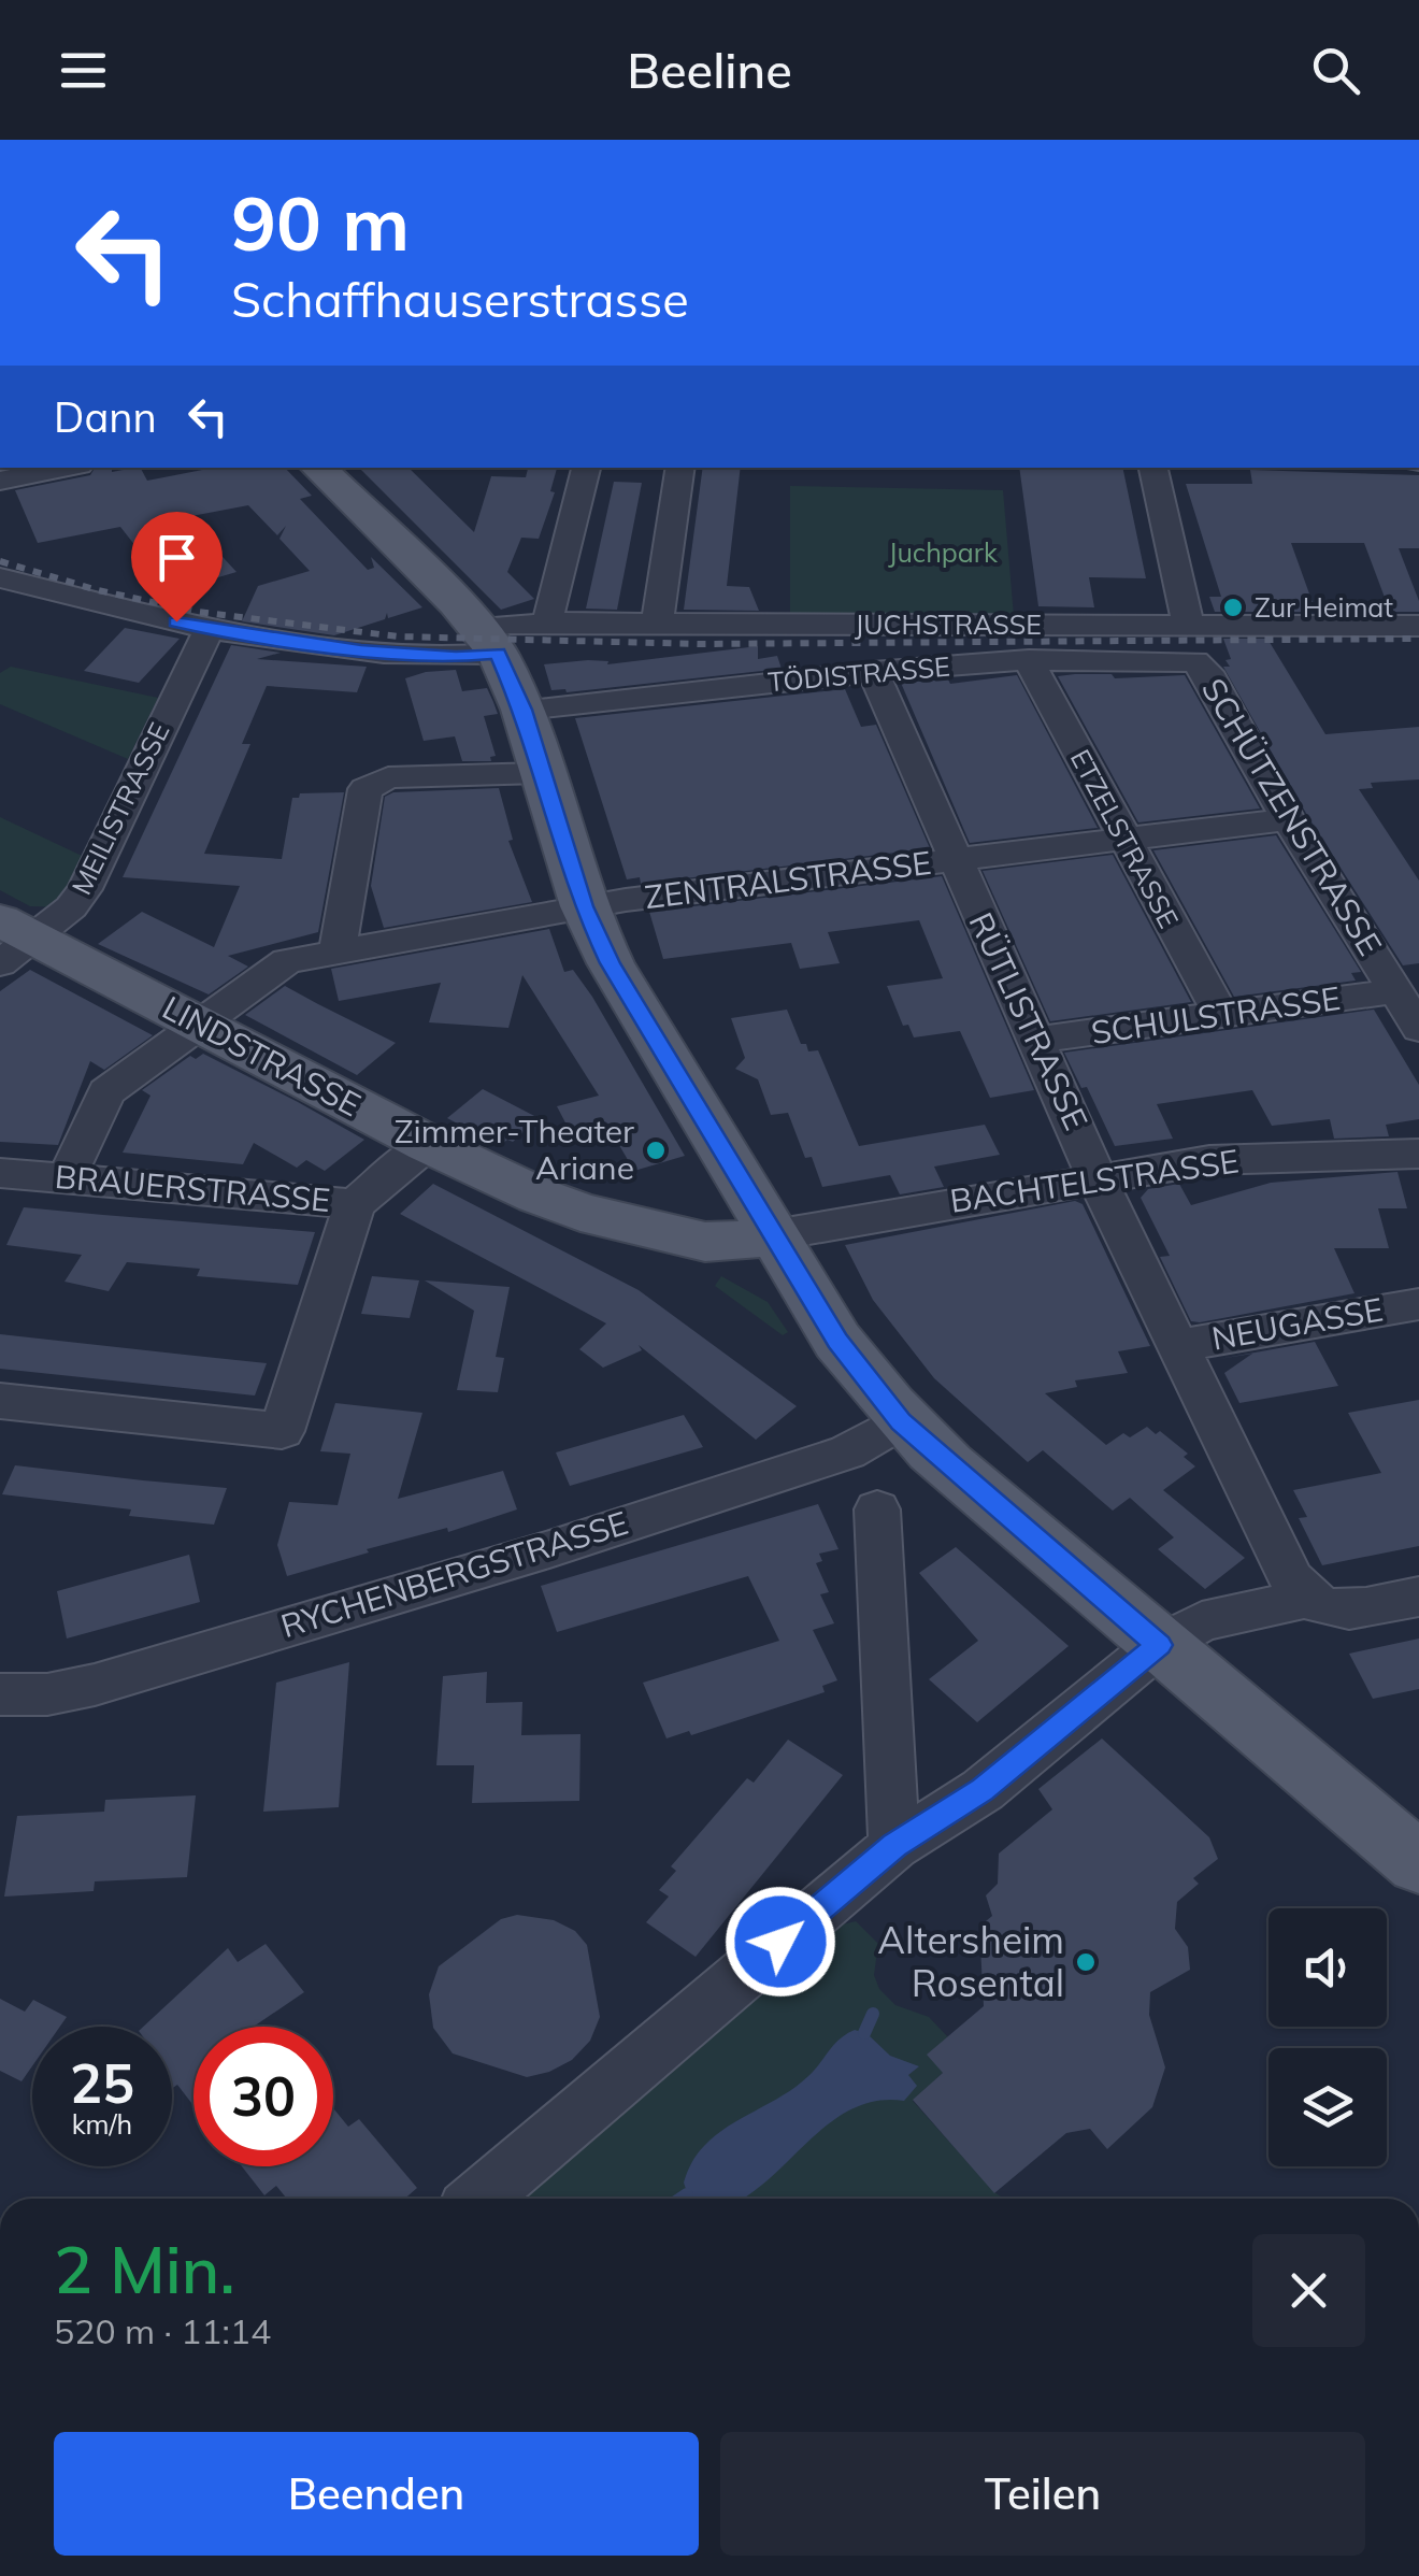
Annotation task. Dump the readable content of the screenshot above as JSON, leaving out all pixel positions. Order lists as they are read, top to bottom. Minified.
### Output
{"streets":{"main road":["LINDSTRASSE"],"street":["JUCHSTRASSE","TÖDISTRASSE","MEILISTRASSE","SCHÜTZENSTRASSE","ETZELSTRASSE","ZENTRALSTRASSE","SCHULSTRASSE","RÜTLISTRASSE","BACHTELSTRASSE","BRAUERSTRASSE","NEUGASSE","RYCHENBERGSTRASSE"]},"crossings":[["JUCHSTRASSE","MEILISTRASSE"],["TÖDISTRASSE","SCHÜTZENSTRASSE"],["TÖDISTRASSE","ETZELSTRASSE"],["TÖDISTRASSE","RÜTLISTRASSE"],["MEILISTRASSE","LINDSTRASSE"],["SCHÜTZENSTRASSE","ZENTRALSTRASSE"],["SCHÜTZENSTRASSE","SCHULSTRASSE"],["ETZELSTRASSE","ZENTRALSTRASSE"],["ETZELSTRASSE","SCHULSTRASSE"],["ZENTRALSTRASSE","RÜTLISTRASSE"],["ZENTRALSTRASSE","LINDSTRASSE"],["ZENTRALSTRASSE","BRAUERSTRASSE"],["SCHULSTRASSE","RÜTLISTRASSE"],["RÜTLISTRASSE","BACHTELSTRASSE"],["RÜTLISTRASSE","NEUGASSE"],["LINDSTRASSE","BACHTELSTRASSE"],["LINDSTRASSE","BRAUERSTRASSE"]],"parks":["Juchpark"],"places":["Zur Heimat","Zimmer-Theater Ariane","Altersheim Rosental"],"page":{"header":"Beeline","turn":["90 m","Schaffhauserstrasse"],"then":"Dann","speed":"25 km/h","limit":"30","heading":["2 Min.","520 m · 11:14"],"buttons":["Beenden","Teilen"]}}
